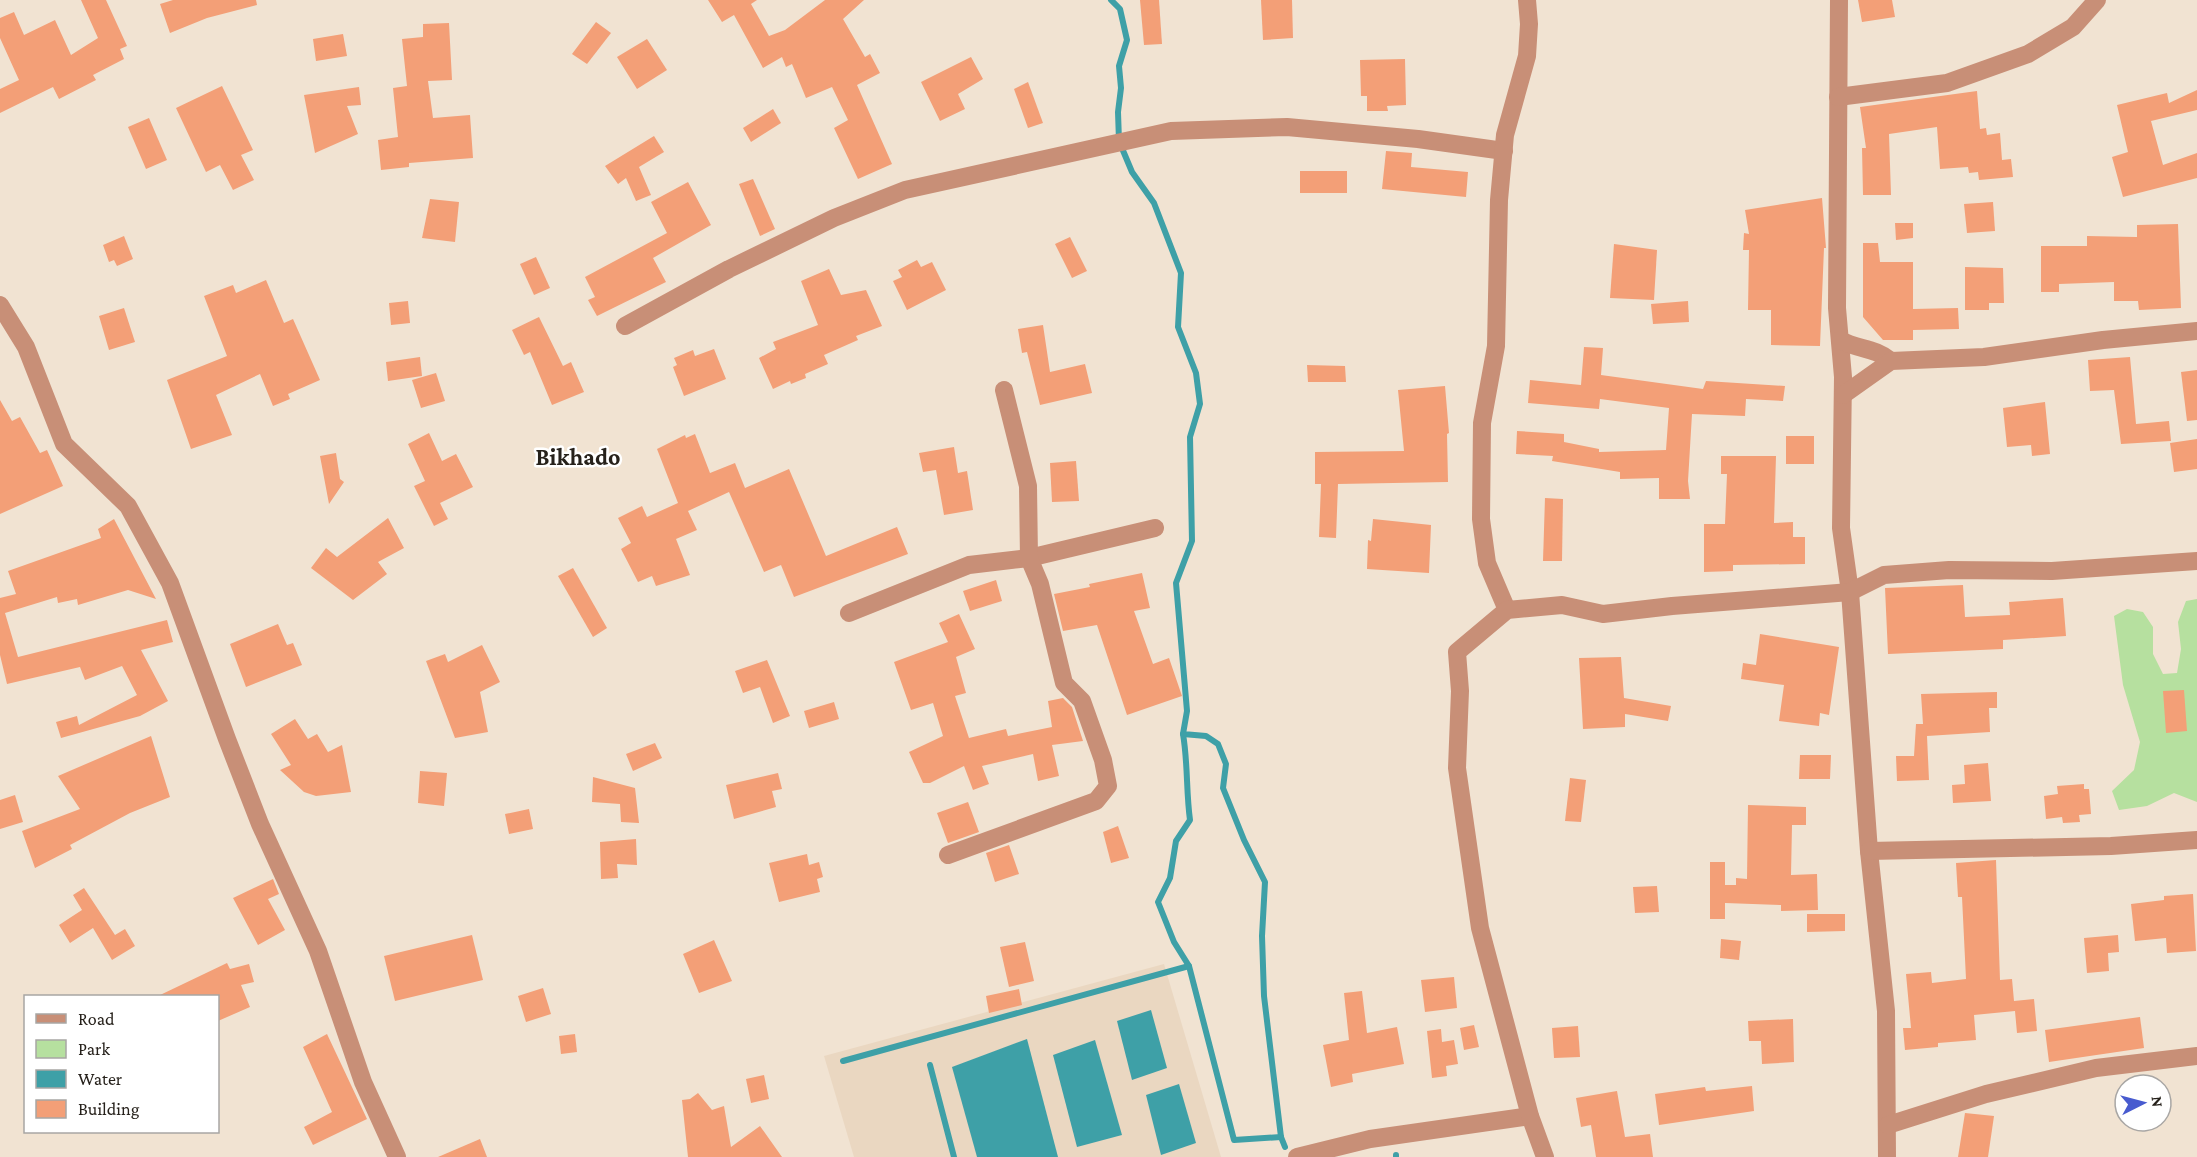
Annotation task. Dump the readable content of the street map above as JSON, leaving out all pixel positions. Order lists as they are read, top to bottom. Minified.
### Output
{"districts":["Bikhado"],"legend":["Road","Park","Water","Building"],"north":"right"}
